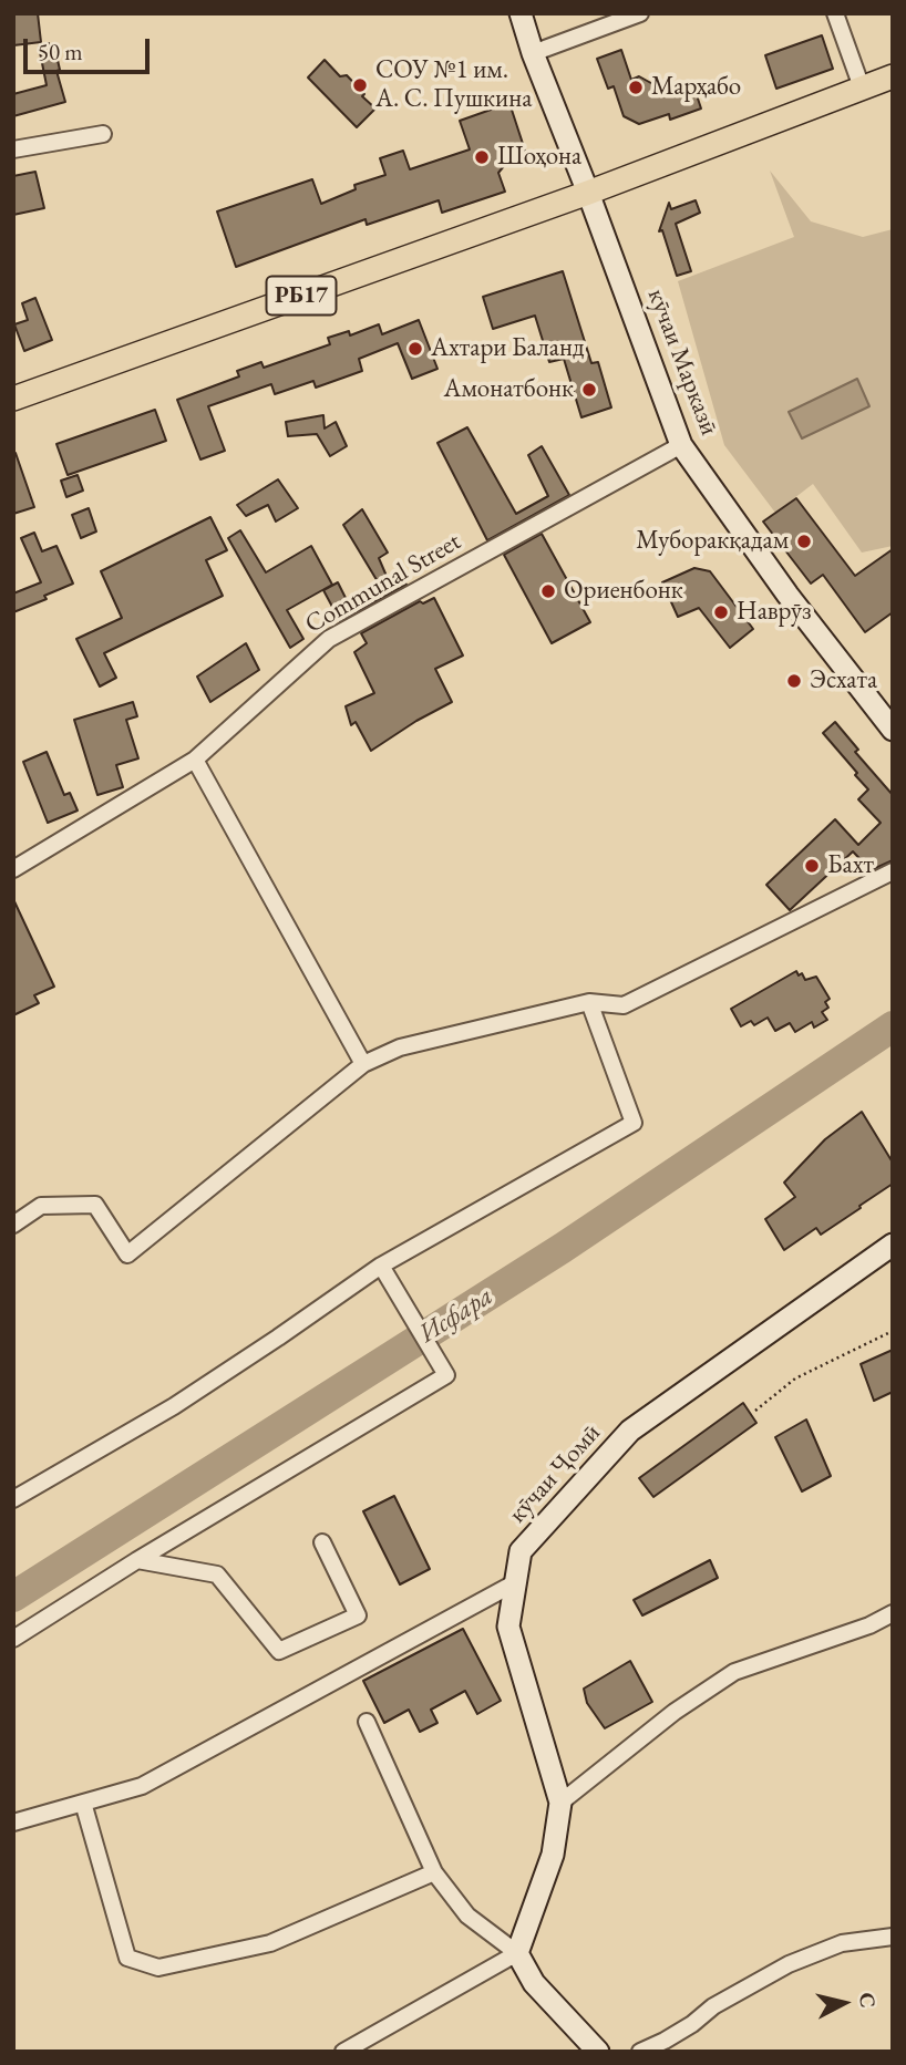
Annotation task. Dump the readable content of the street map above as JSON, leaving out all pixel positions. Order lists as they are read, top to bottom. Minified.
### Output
{"streets":{"main road":["РБ17","кӯчаи Марказӣ","кӯчаи Ҷомӣ"],"street":["Communal Street"]},"crossings":[["РБ17","кӯчаи Марказӣ"],["кӯчаи Марказӣ","Communal Street"]],"water":["Исфара"],"places":["СОУ №1 им. А. С. Пушкина","Марҳабо","Шоҳона","Ахтари Баланд","Амонатбонк","Муборакқадам","Ориенбонк","Наврӯз","Эсхата","Бахт"],"scale_bar":"50 m","north":"right"}
